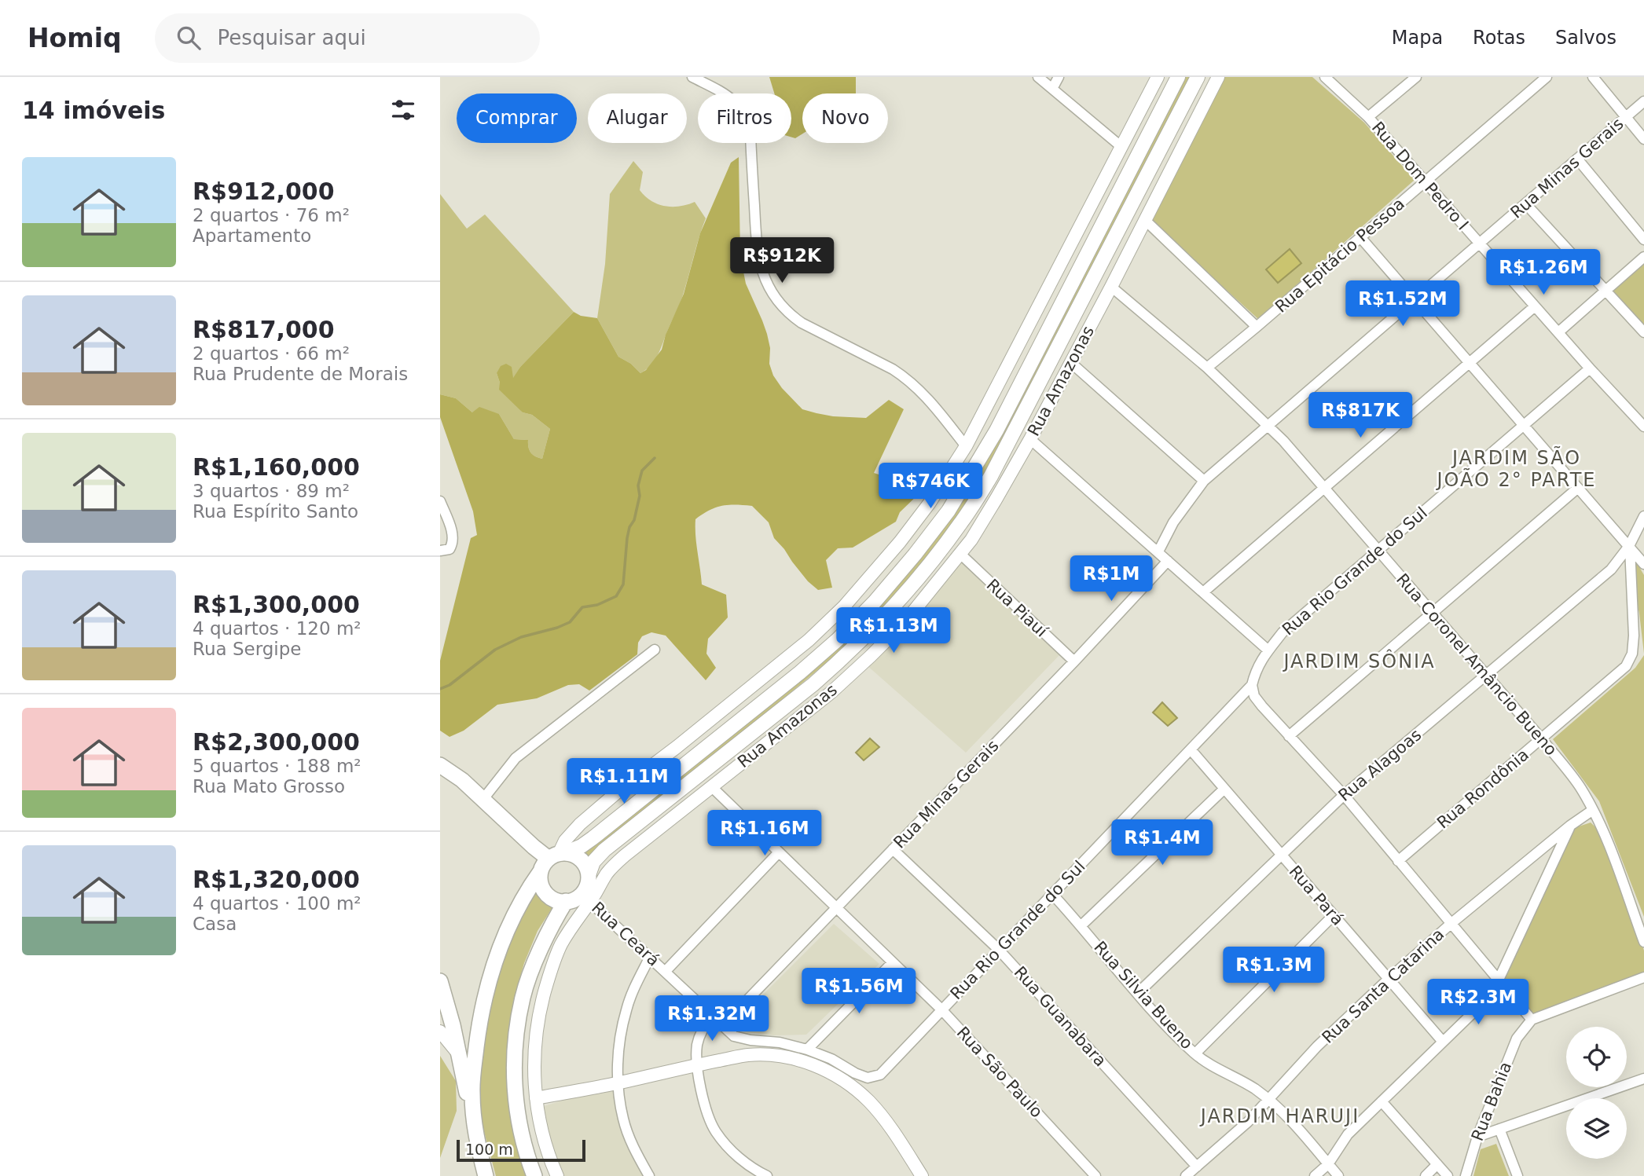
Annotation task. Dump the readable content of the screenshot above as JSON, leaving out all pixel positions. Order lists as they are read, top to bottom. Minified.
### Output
{"streets":{"street":["Rua Minas Gerais","Rua Dom Pedro I","Rua Epitácio Pessoa","Rua Amazonas","Rua Rio Grande do Sul","Rua Piauí","Rua Coronel Amâncio Bueno","Rua Alagoas","Rua Rondônia","Rua Pará","Rua Ceará","Rua Santa Catarina","Rua Silvia Bueno","Rua Guanabara","Rua São Paulo","Rua Bahia"]},"crossings":[["Rua Minas Gerais","Rua Dom Pedro I"],["Rua Minas Gerais","Rua Piauí"],["Rua Minas Gerais","Rua Coronel Amâncio Bueno"],["Rua Minas Gerais","Rua Ceará"],["Rua Minas Gerais","Rua Guanabara"],["Rua Minas Gerais","Rua São Paulo"],["Rua Dom Pedro I","Rua Epitácio Pessoa"],["Rua Dom Pedro I","Rua Rio Grande do Sul"],["Rua Epitácio Pessoa","Rua Coronel Amâncio Bueno"],["Rua Amazonas","Rua Piauí"],["Rua Amazonas","Rua Coronel Amâncio Bueno"],["Rua Amazonas","Rua Ceará"],["Rua Amazonas","Rua São Paulo"],["Rua Rio Grande do Sul","Rua Coronel Amâncio Bueno"],["Rua Rio Grande do Sul","Rua Pará"],["Rua Rio Grande do Sul","Rua Ceará"],["Rua Rio Grande do Sul","Rua Silvia Bueno"],["Rua Rio Grande do Sul","Rua Guanabara"],["Rua Rio Grande do Sul","Rua São Paulo"],["Rua Coronel Amâncio Bueno","Rua Alagoas"],["Rua Coronel Amâncio Bueno","Rua Rondônia"],["Rua Coronel Amâncio Bueno","Rua Santa Catarina"],["Rua Alagoas","Rua Rondônia"],["Rua Alagoas","Rua Pará"],["Rua Alagoas","Rua Silvia Bueno"],["Rua Pará","Rua Santa Catarina"],["Rua Santa Catarina","Rua Silvia Bueno"],["Rua Santa Catarina","Rua Guanabara"]],"districts":["JARDIM SÃO JOÃO 2° PARTE","JARDIM SÔNIA","JARDIM HARUJI"],"scale_bar":"100 m","page":{"header":"Homiq","search":"Pesquisar aqui","nav":["Mapa","Rotas","Salvos"],"heading":"14 imóveis","chip":["Comprar","Alugar","Filtros","Novo"],"list":[{"name":"R$912,000","note":"2 quartos · 76 m² · Apartamento"},{"name":"R$817,000","note":"2 quartos · 66 m² · Rua Prudente de Morais"},{"name":"R$1,160,000","note":"3 quartos · 89 m² · Rua Espírito Santo"},{"name":"R$1,300,000","note":"4 quartos · 120 m² · Rua Sergipe"},{"name":"R$2,300,000","note":"5 quartos · 188 m² · Rua Mato Grosso"},{"name":"R$1,320,000","note":"4 quartos · 100 m² · Casa"}],"price":["R$912K","R$1.26M","R$1.52M","R$817K","R$746K","R$1M","R$1.13M","R$1.11M","R$1.16M","R$1.4M","R$1.3M","R$1.56M","R$2.3M","R$1.32M"],"scale":"100 m"}}
